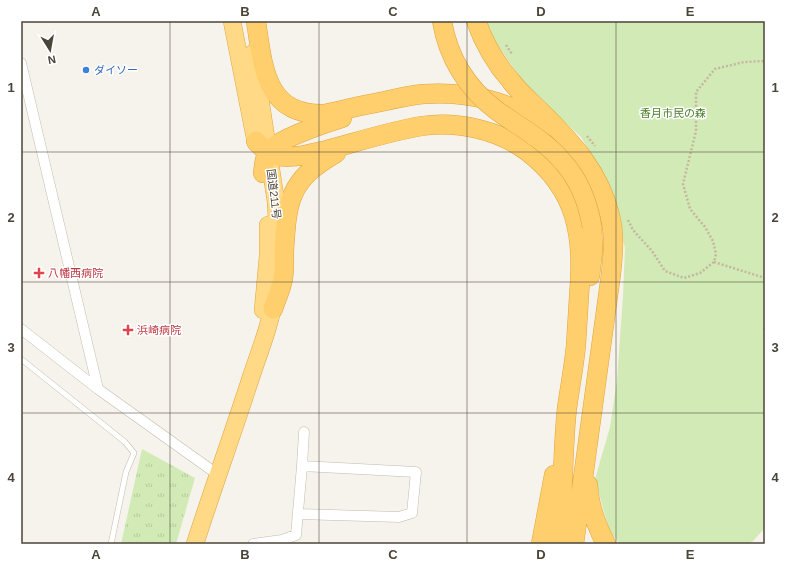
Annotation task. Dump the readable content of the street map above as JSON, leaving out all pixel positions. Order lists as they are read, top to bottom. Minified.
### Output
{"streets":{"highway":["国道211号"]},"parks":["香月市民の森"],"places":{"other":["ダイソー"],"health":["八幡西病院","浜崎病院"]},"north":"bottom","grid":{"columns":["A","B","C","D","E"],"rows":["1","2","3","4"]}}
